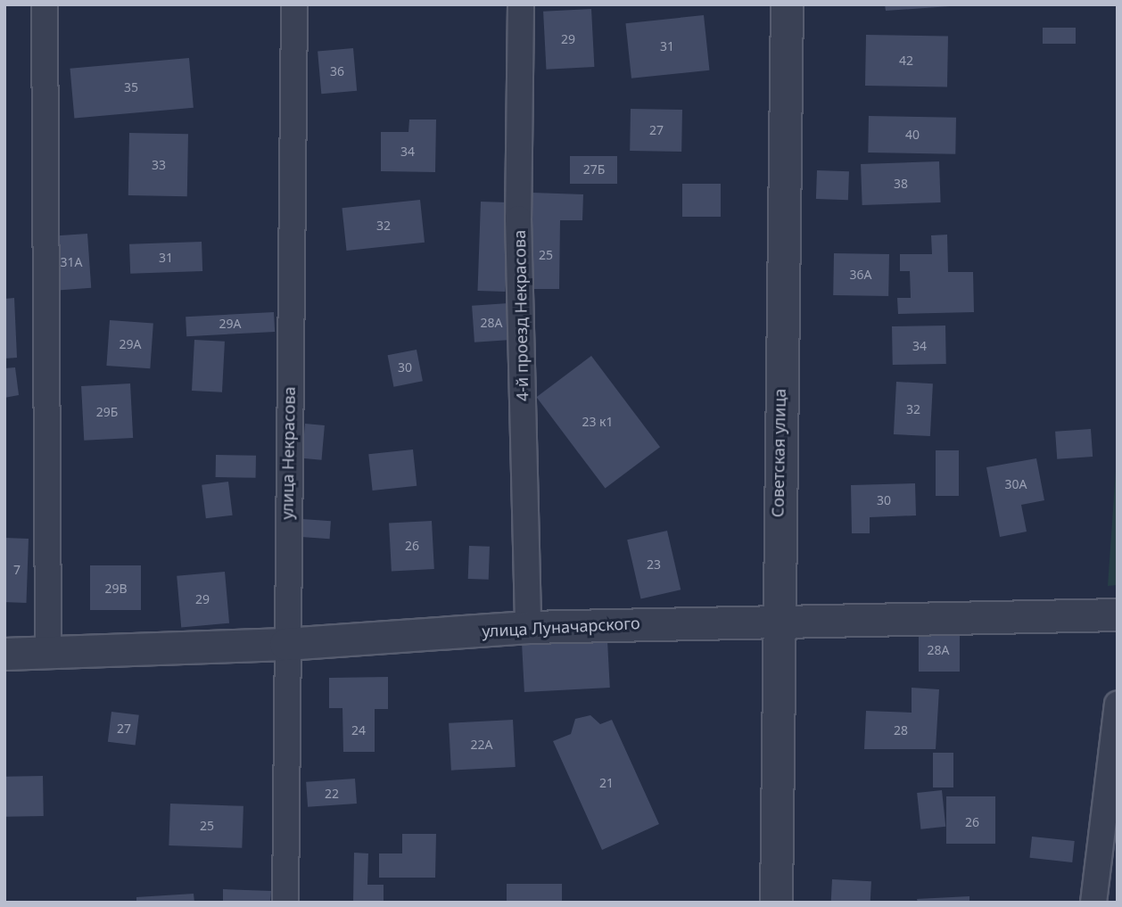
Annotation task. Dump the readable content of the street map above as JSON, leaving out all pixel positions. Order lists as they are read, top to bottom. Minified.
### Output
{"streets":{"street":["4-й проезд Некрасова","улица Некрасова","Советская улица","улица Луначарского"]},"crossings":[["4-й проезд Некрасова","улица Луначарского"],["улица Некрасова","улица Луначарского"],["Советская улица","улица Луначарского"]],"house_numbers":["29","31","42","36","35","27","40","34","33","27Б","38","32","25","31","31А","36А","28А","29А","29А","34","30","32","29Б","23 к1","30А","30","26","23","7","29В","29","28А","27","24","28","22А","21","22","26","25"]}
